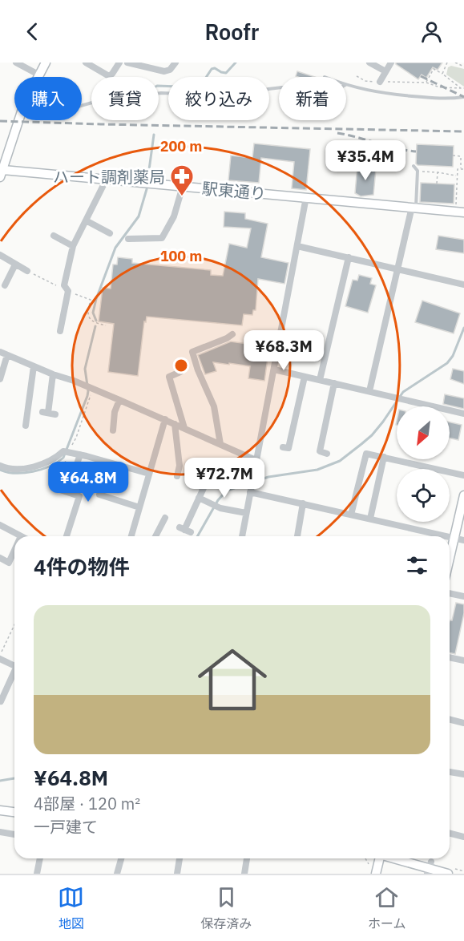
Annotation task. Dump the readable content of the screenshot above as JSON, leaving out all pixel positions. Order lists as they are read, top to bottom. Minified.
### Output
{"streets":{"street":["駅東通り"]},"places":{"pharmacy":["ハート調剤薬局"]},"north":"bottom left","page":{"header":"Roofr","chip":["購入","賃貸","絞り込み","新着"],"price":["¥35.4M","¥68.3M","¥72.7M","¥64.8M"],"heading":"4件の物件","list":[{"name":"¥64.8M","note":"4部屋 · 120 m² · 一戸建て"}],"tabs":["地図","保存済み","ホーム"]},"rings":["200 m","100 m"]}
